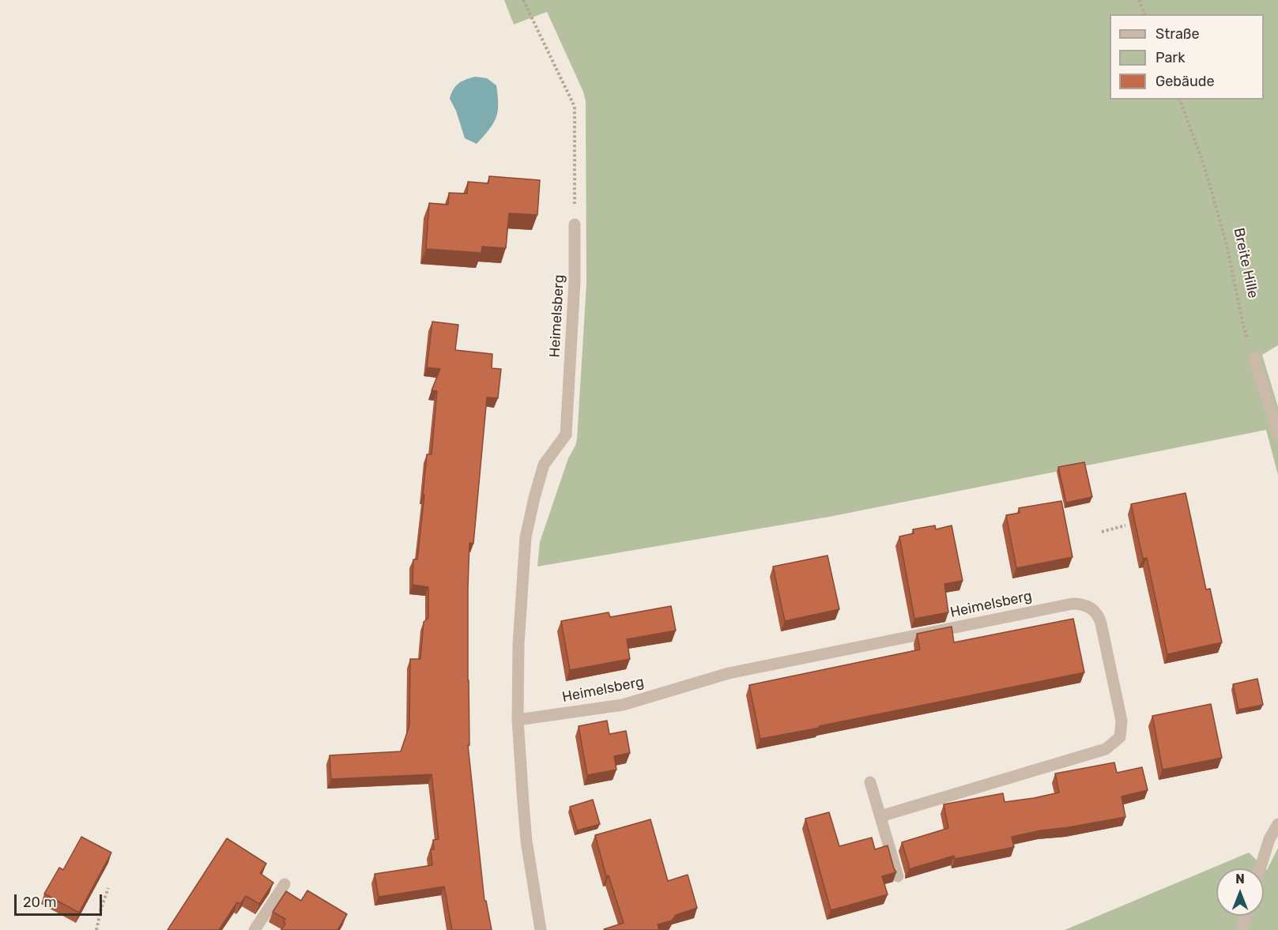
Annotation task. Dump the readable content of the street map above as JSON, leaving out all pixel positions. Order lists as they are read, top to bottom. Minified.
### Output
{"streets":{"street":["Heimelsberg"],"path":["Breite Hille"]},"legend":["Straße","Park","Gebäude"],"scale_bar":"20 m","north":"top"}
